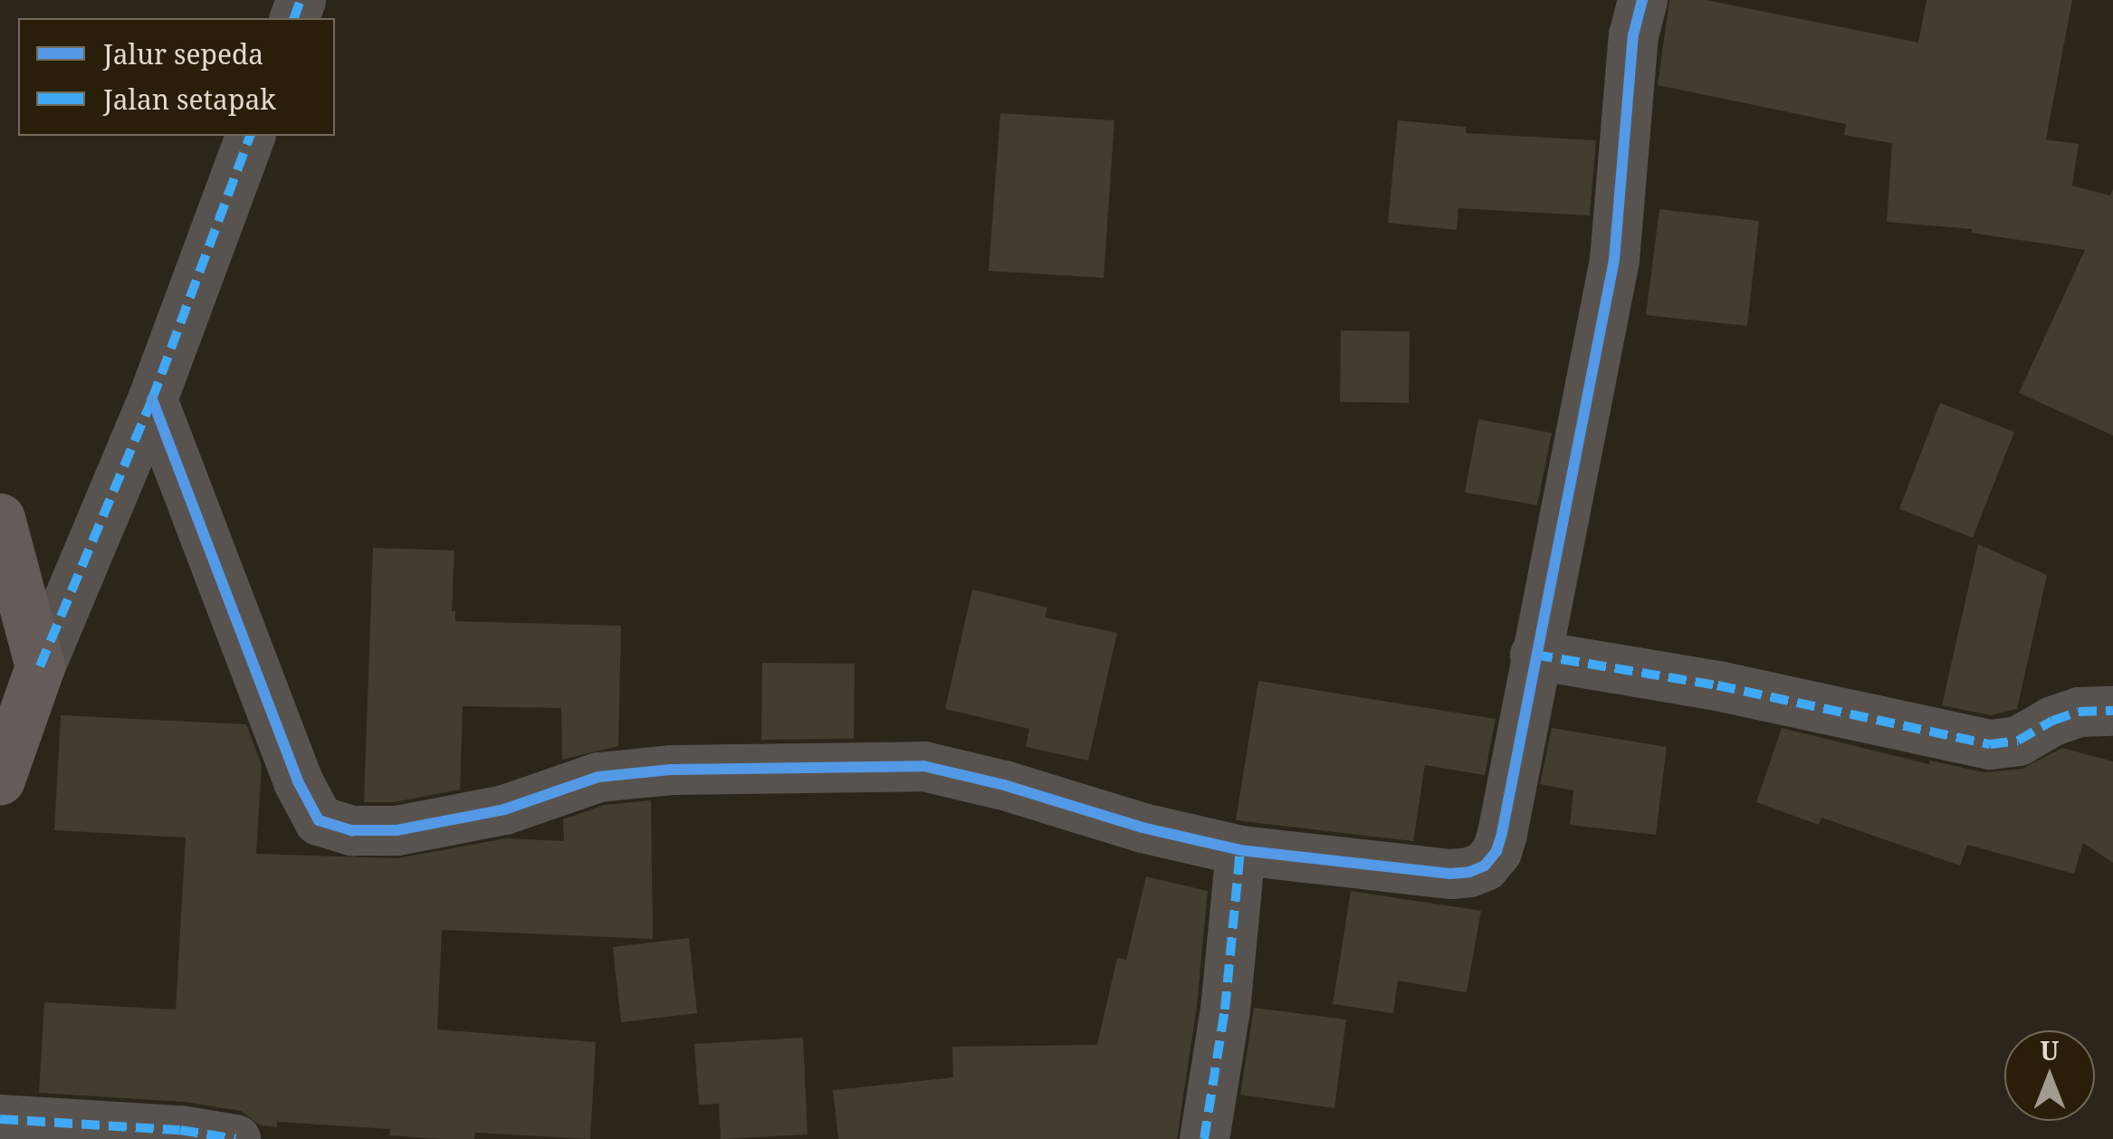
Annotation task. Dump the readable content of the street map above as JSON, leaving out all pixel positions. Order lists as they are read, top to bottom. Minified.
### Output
{"legend":["Jalur sepeda","Jalan setapak"],"north":"top"}
